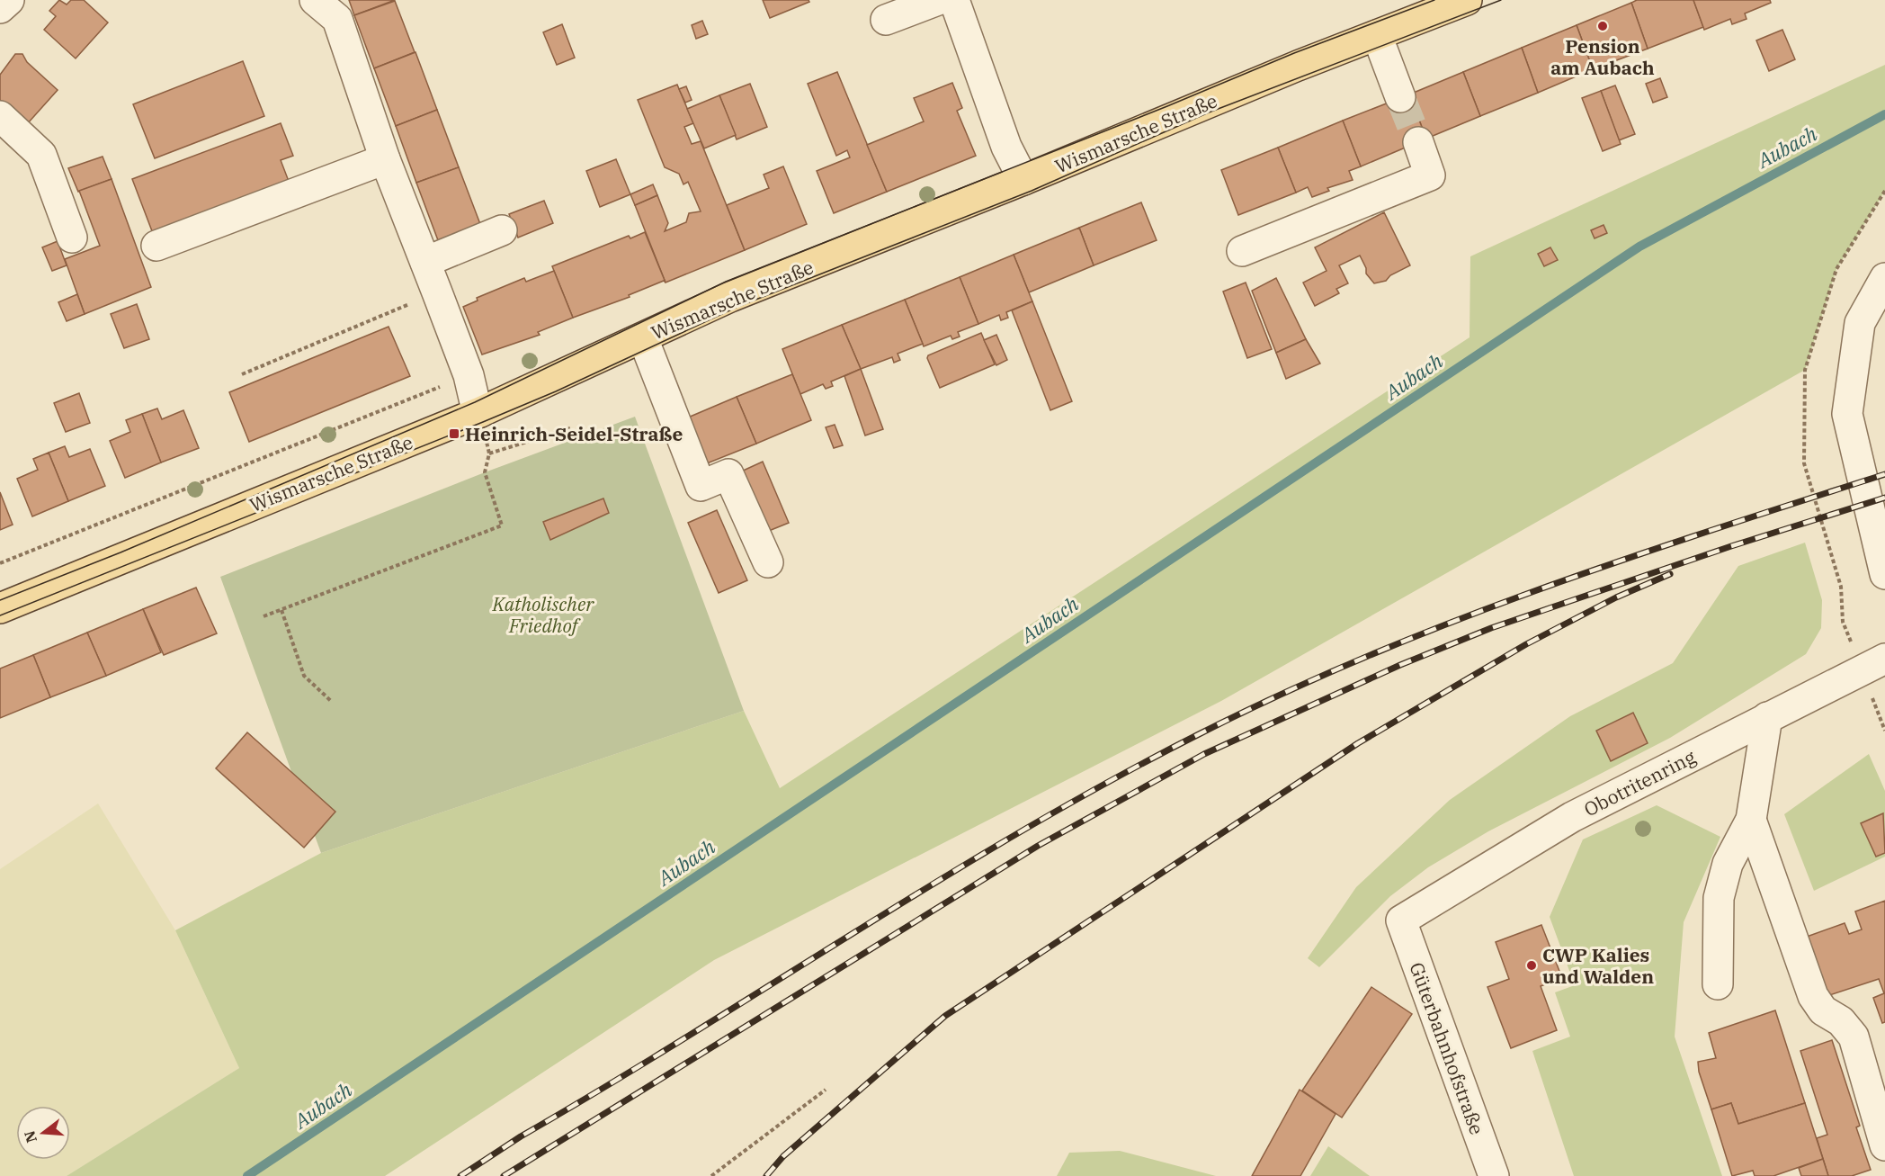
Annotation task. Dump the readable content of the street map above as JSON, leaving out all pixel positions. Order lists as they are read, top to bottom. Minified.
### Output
{"streets":{"main road":["Wismarsche Straße"],"street":["Obotritenring","Güterbahnhofstraße"]},"crossings":[["Obotritenring","Güterbahnhofstraße"]],"water":["Aubach"],"parks":["Katholischer Friedhof"],"places":{"other":["Pension am Aubach","CWP Kalies und Walden"],"transit":["Heinrich-Seidel-Straße"]},"north":"left"}
